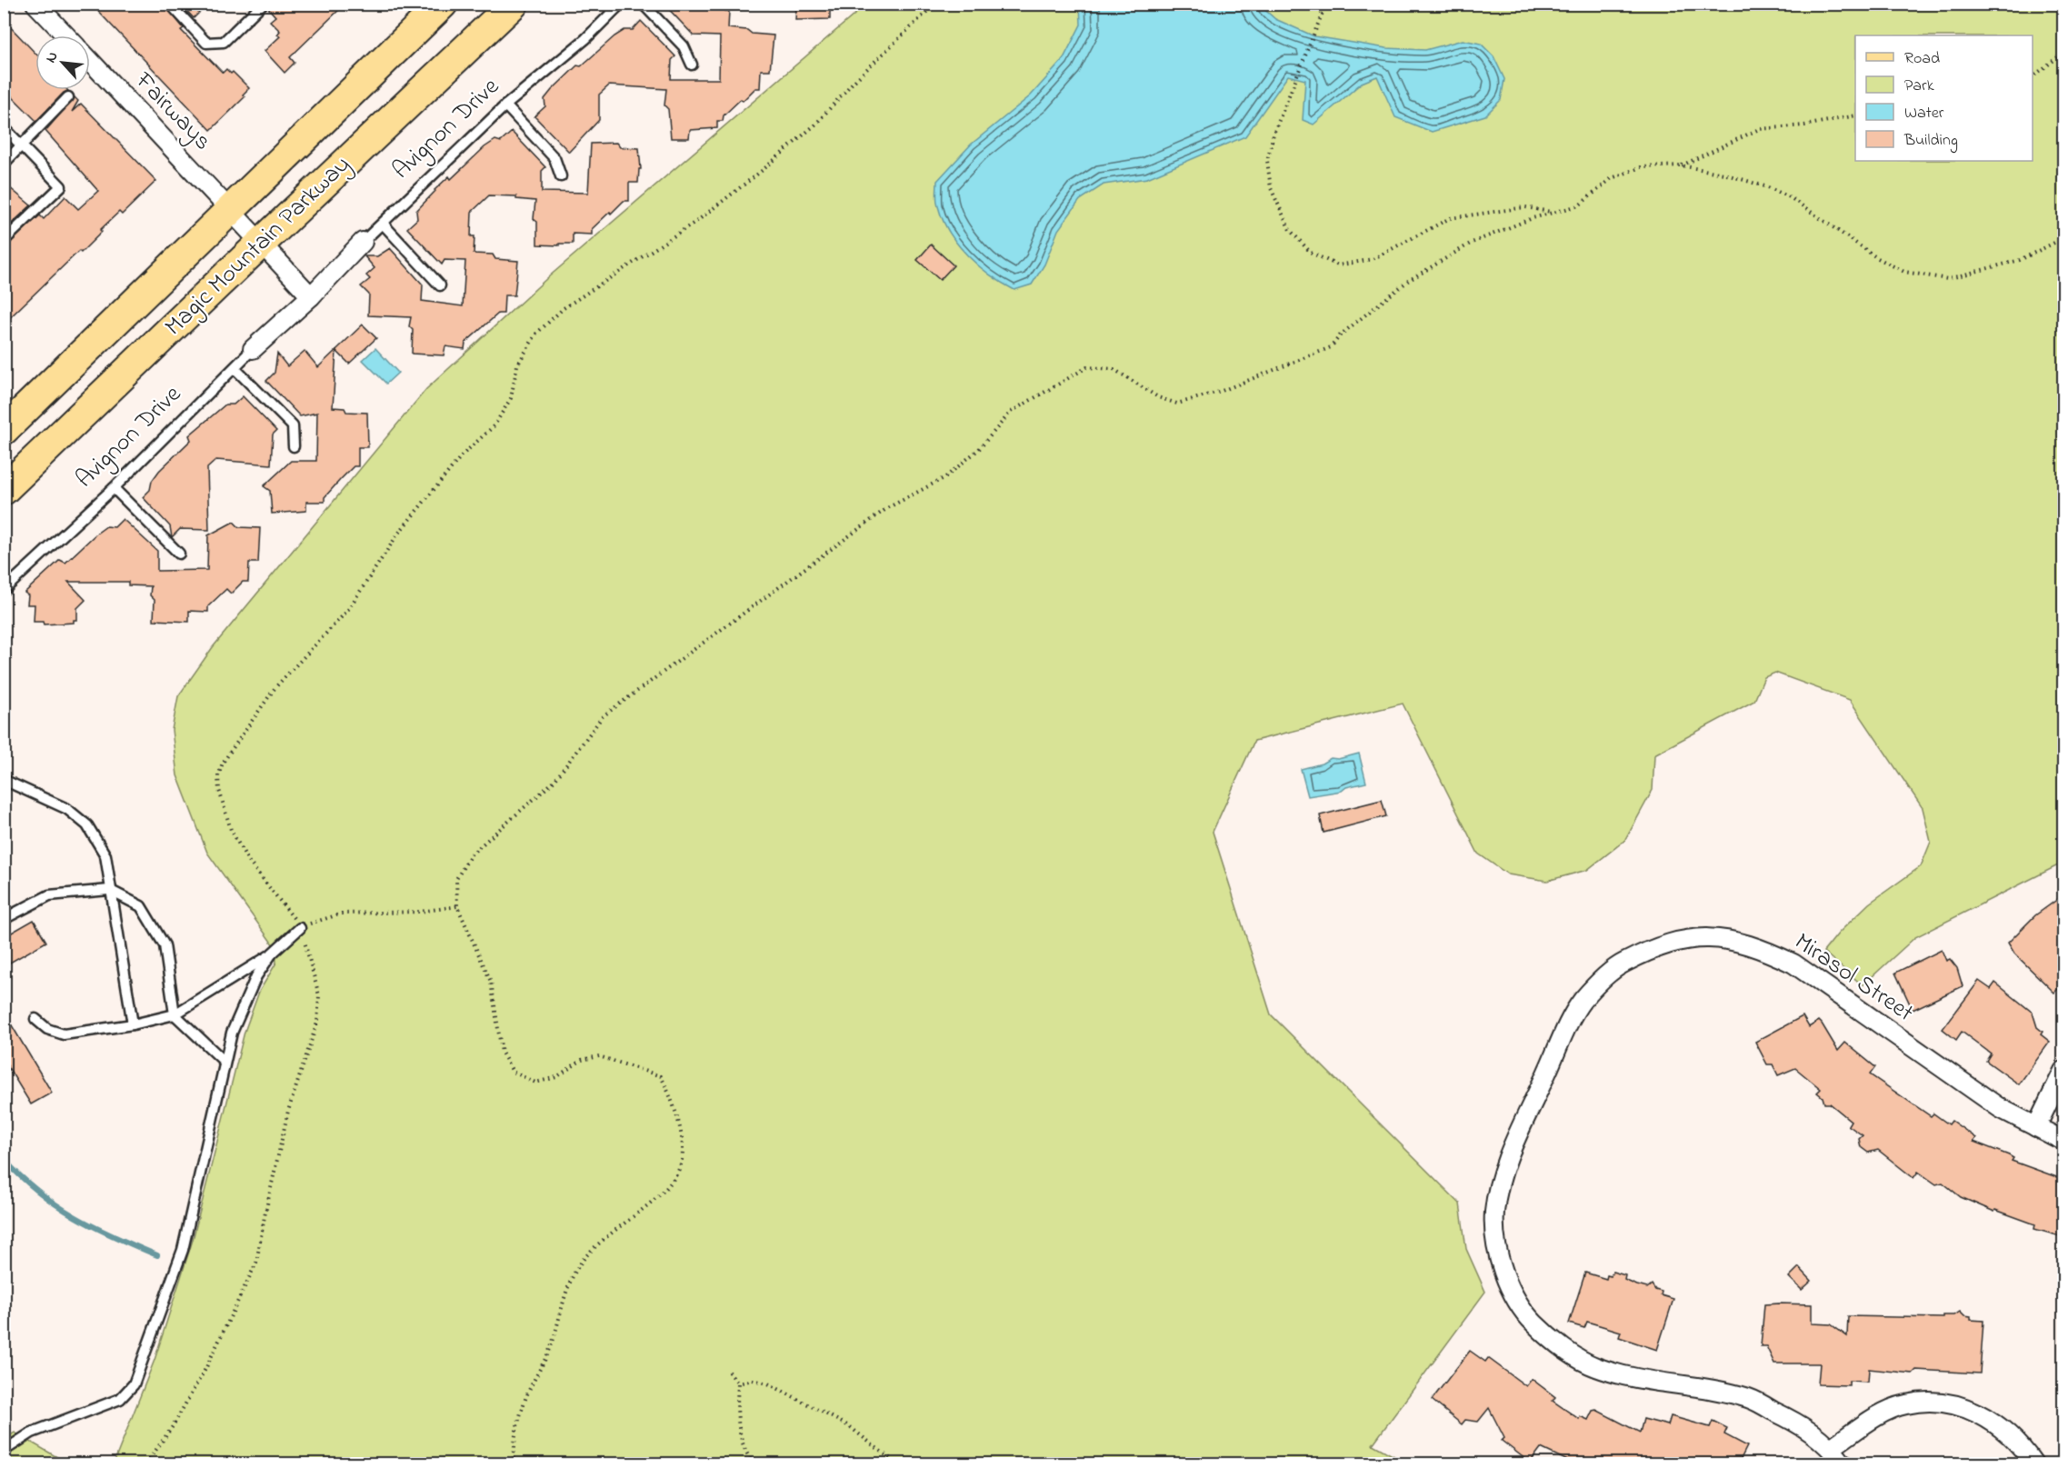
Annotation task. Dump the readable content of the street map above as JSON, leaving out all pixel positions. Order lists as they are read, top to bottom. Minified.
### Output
{"streets":{"main road":["Magic Mountain Parkway"],"street":["Fairways","Avignon Drive","Mirasol Street"]},"crossings":[["Fairways","Magic Mountain Parkway"]],"legend":["Road","Park","Water","Building"],"north":"top left"}
